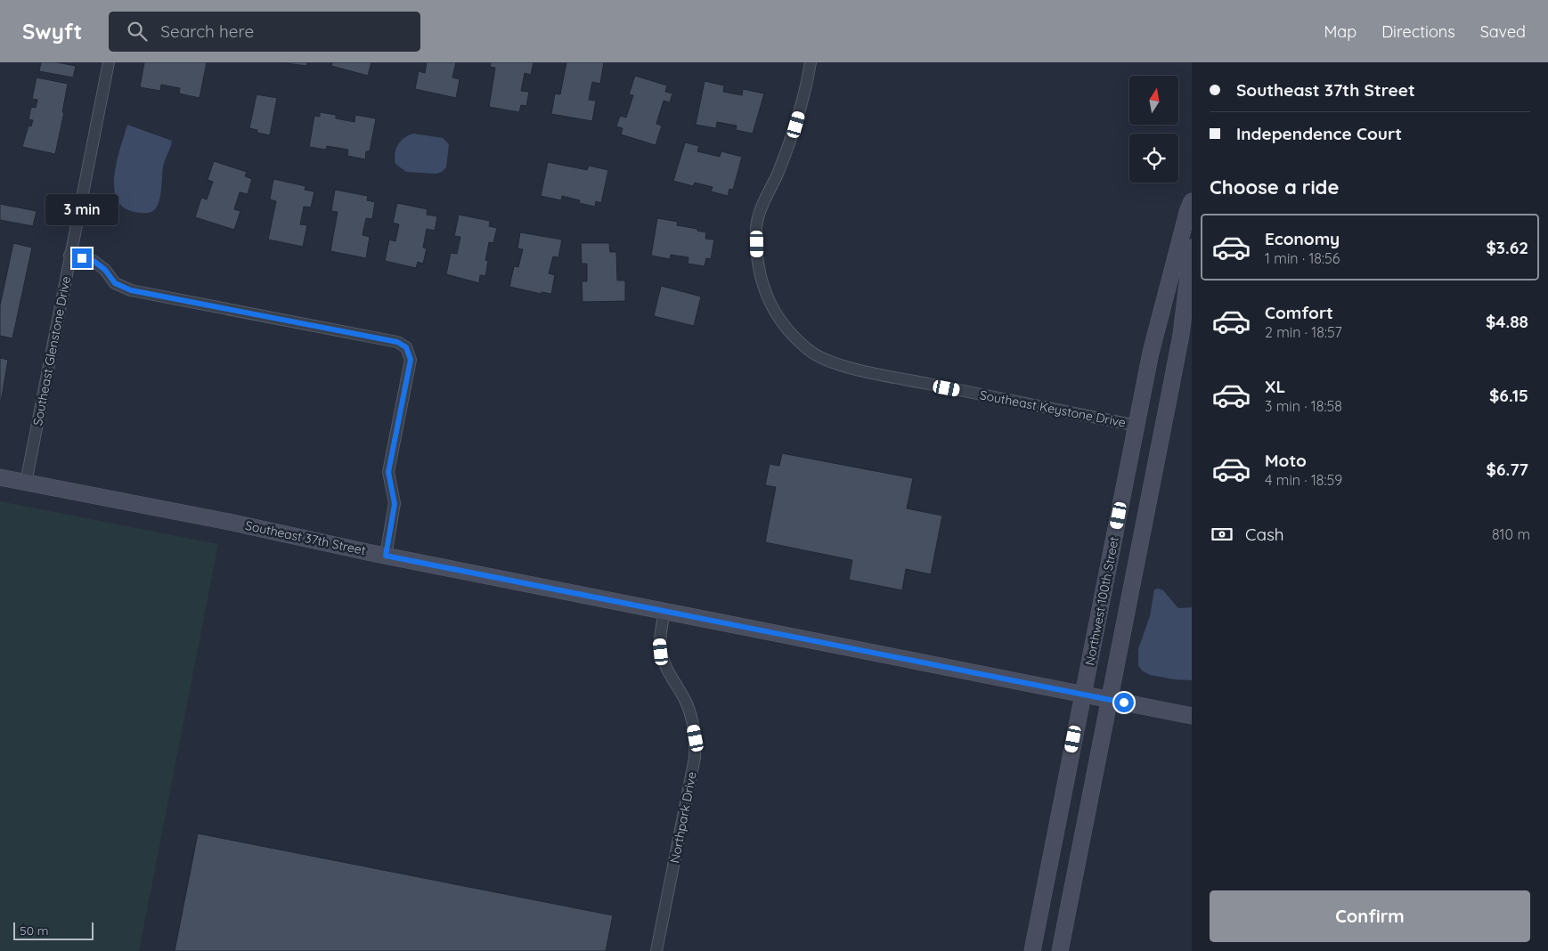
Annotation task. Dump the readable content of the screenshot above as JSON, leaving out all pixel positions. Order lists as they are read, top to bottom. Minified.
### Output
{"streets":{"street":["Southeast Glenstone Drive","Southeast Keystone Drive","Southeast 37th Street","Northwest 100th Street","Northpark Drive"]},"crossings":[["Southeast Glenstone Drive","Southeast 37th Street"],["Southeast Keystone Drive","Northwest 100th Street"],["Southeast 37th Street","Northwest 100th Street"],["Southeast 37th Street","Northpark Drive"]],"scale_bar":"50 m","north":"top","page":{"header":"Swyft","search":"Search here","nav":["Map","Directions","Saved"],"banner":["Southeast 37th Street","Independence Court"],"heading":"Choose a ride","bubble":"3 min","list":[{"name":"Economy","note":"1 min · 18:56","value":"$3.62"},{"name":"Comfort","note":"2 min · 18:57","value":"$4.88"},{"name":"XL","note":"3 min · 18:58","value":"$6.15"},{"name":"Moto","note":"4 min · 18:59","value":"$6.77"}],"pay":["Cash","810 m"],"buttons":"Confirm","scale":"50 m"}}
